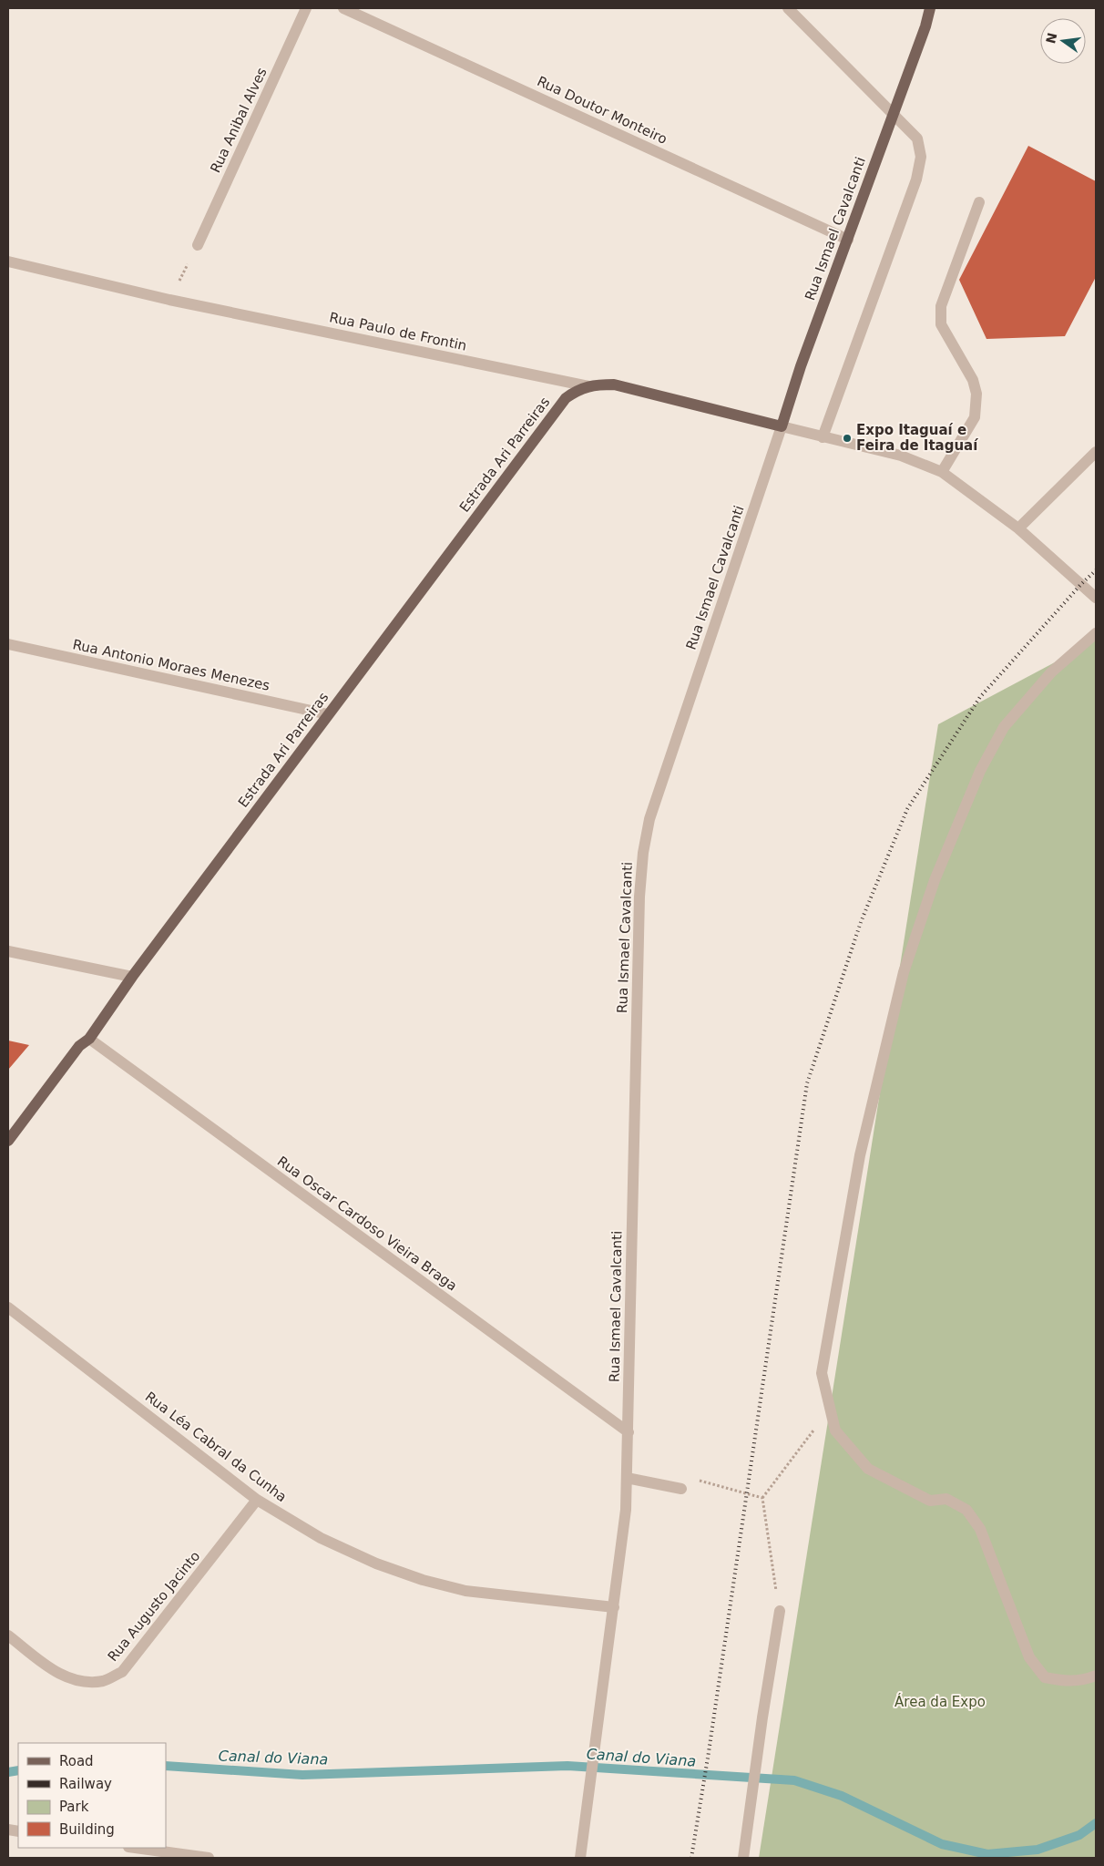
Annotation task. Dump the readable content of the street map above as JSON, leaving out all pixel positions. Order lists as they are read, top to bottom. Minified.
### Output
{"streets":{"main road":["Rua Ismael Cavalcanti","Rua Paulo de Frontin","Estrada Ari Parreiras"],"street":["Rua Doutor Monteiro","Rua Anibal Alves","Rua Antonio Moraes Menezes","Rua Oscar Cardoso Vieira Braga","Rua Léa Cabral da Cunha","Rua Augusto Jacinto"]},"crossings":[["Rua Doutor Monteiro","Rua Ismael Cavalcanti"],["Rua Ismael Cavalcanti","Rua Paulo de Frontin"],["Rua Ismael Cavalcanti","Rua Oscar Cardoso Vieira Braga"],["Rua Ismael Cavalcanti","Rua Léa Cabral da Cunha"],["Rua Paulo de Frontin","Estrada Ari Parreiras"],["Estrada Ari Parreiras","Rua Antonio Moraes Menezes"],["Estrada Ari Parreiras","Rua Oscar Cardoso Vieira Braga"],["Rua Léa Cabral da Cunha","Rua Augusto Jacinto"]],"water":["Canal do Viana"],"parks":["Área da Expo"],"places":["Expo Itaguaí e Feira de Itaguaí"],"legend":["Road","Railway","Park","Building"],"north":"left"}
